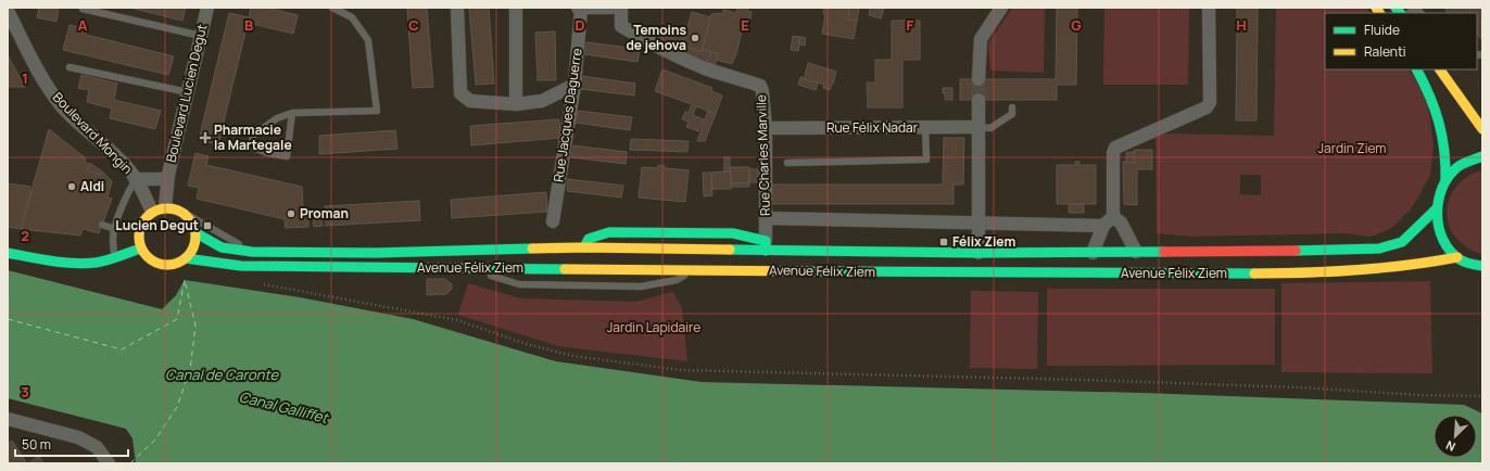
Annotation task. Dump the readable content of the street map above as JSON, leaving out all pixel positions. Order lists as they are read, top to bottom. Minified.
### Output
{"streets":{"main road":["Avenue Félix Ziem"],"street":["Boulevard Lucien Degut","Rue Jacques Daguerre","Rue Félix Nadar","Boulevard Mongin","Rue Charles Marville"]},"crossings":[["Boulevard Lucien Degut","Boulevard Mongin"],["Boulevard Lucien Degut","Avenue Félix Ziem"],["Rue Félix Nadar","Rue Charles Marville"],["Boulevard Mongin","Avenue Félix Ziem"],["Rue Charles Marville","Avenue Félix Ziem"]],"water":["Canal de Caronte","Canal Galliffet"],"parks":["Jardin Ziem","Jardin Lapidaire"],"places":{"other":["Temoins de jehova","Aldi","Proman"],"health":["Pharmacie la Martegale"],"transit":["Lucien Degut","Félix Ziem"]},"legend":["Fluide","Ralenti"],"scale_bar":"50 m","north":"bottom left","grid":{"columns":["A","B","C","D","E","F","G","H"],"rows":["1","2","3"]}}
